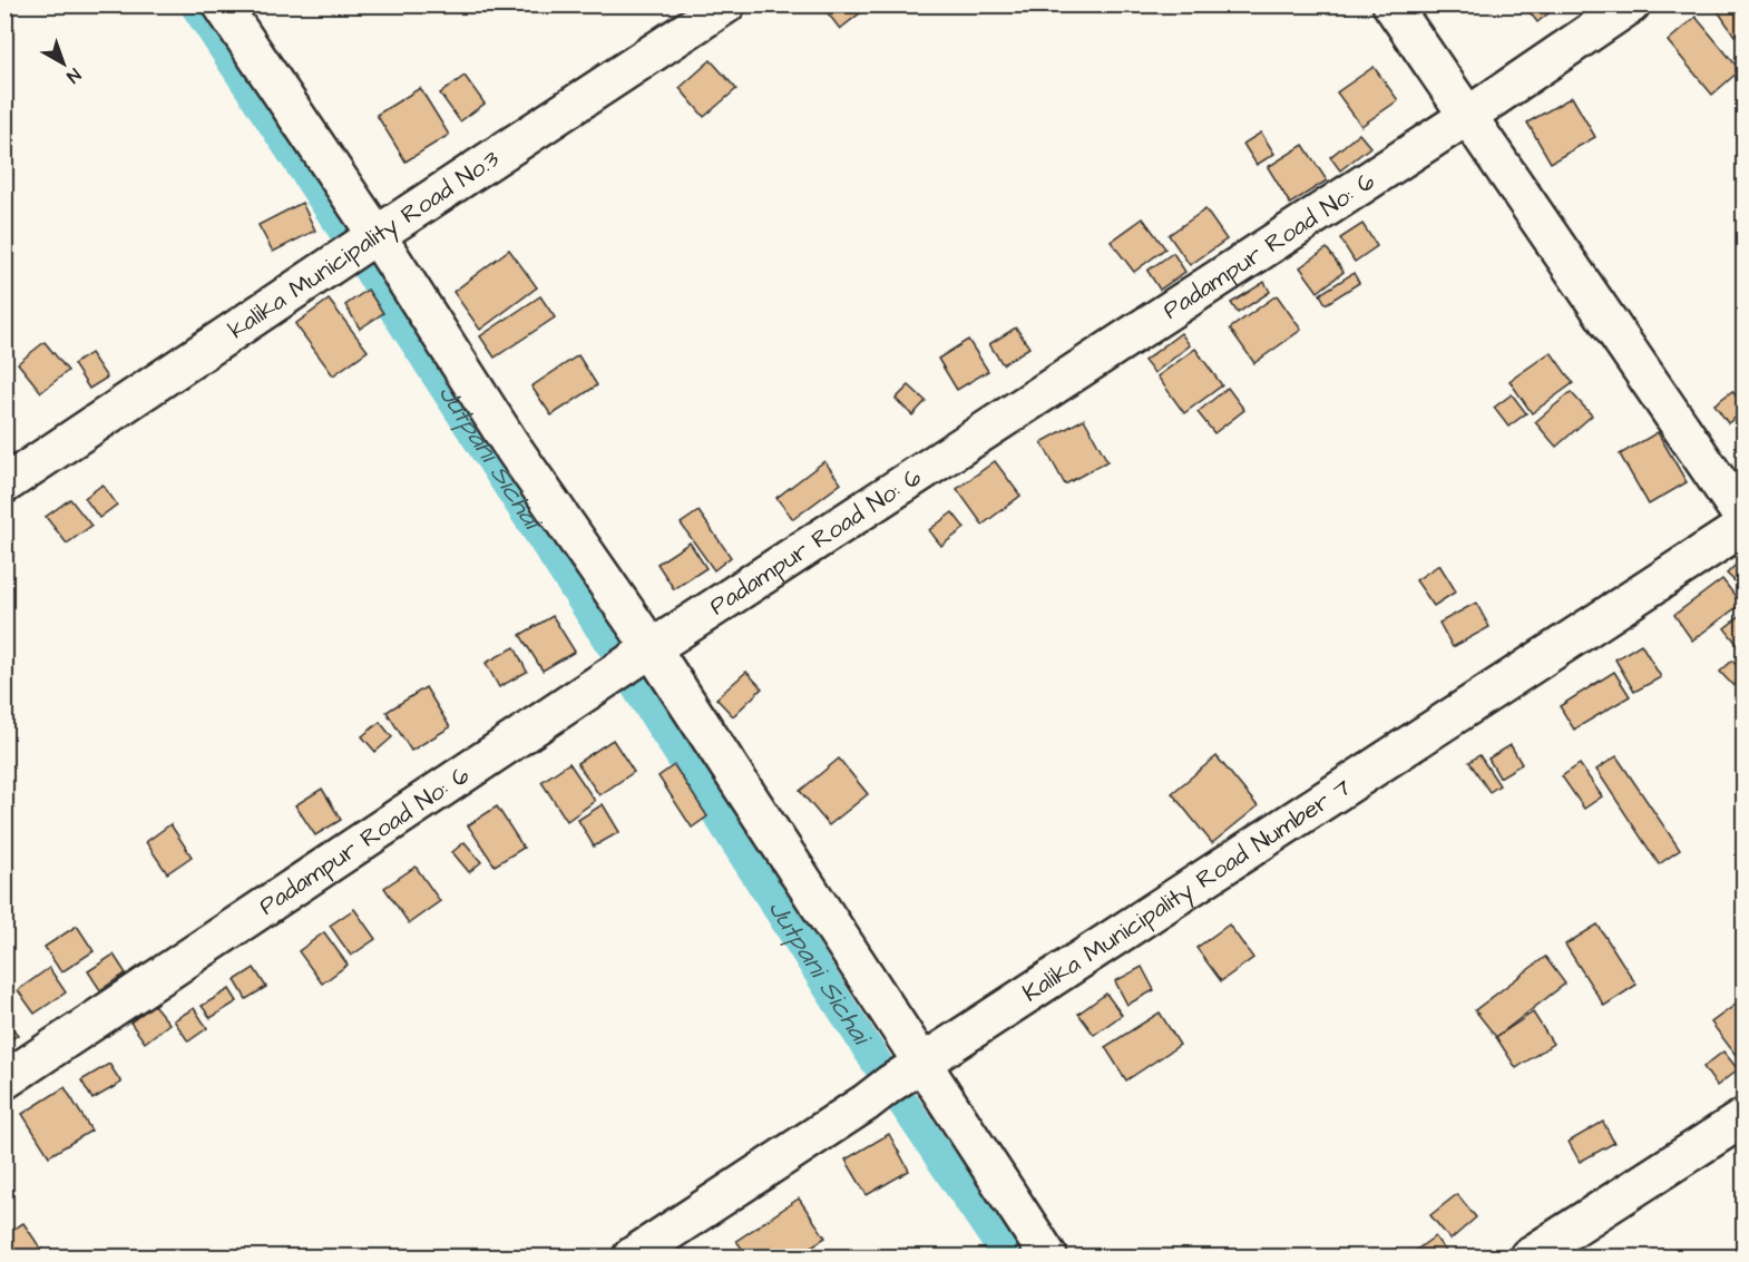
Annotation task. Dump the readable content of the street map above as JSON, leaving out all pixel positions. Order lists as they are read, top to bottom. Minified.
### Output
{"streets":{"street":["kalika Municipality Road No.3","Padampur Road No: 6","Kalika Municipality Road Number 7"]},"water":["Jutpani Sichai"],"north":"bottom right"}
